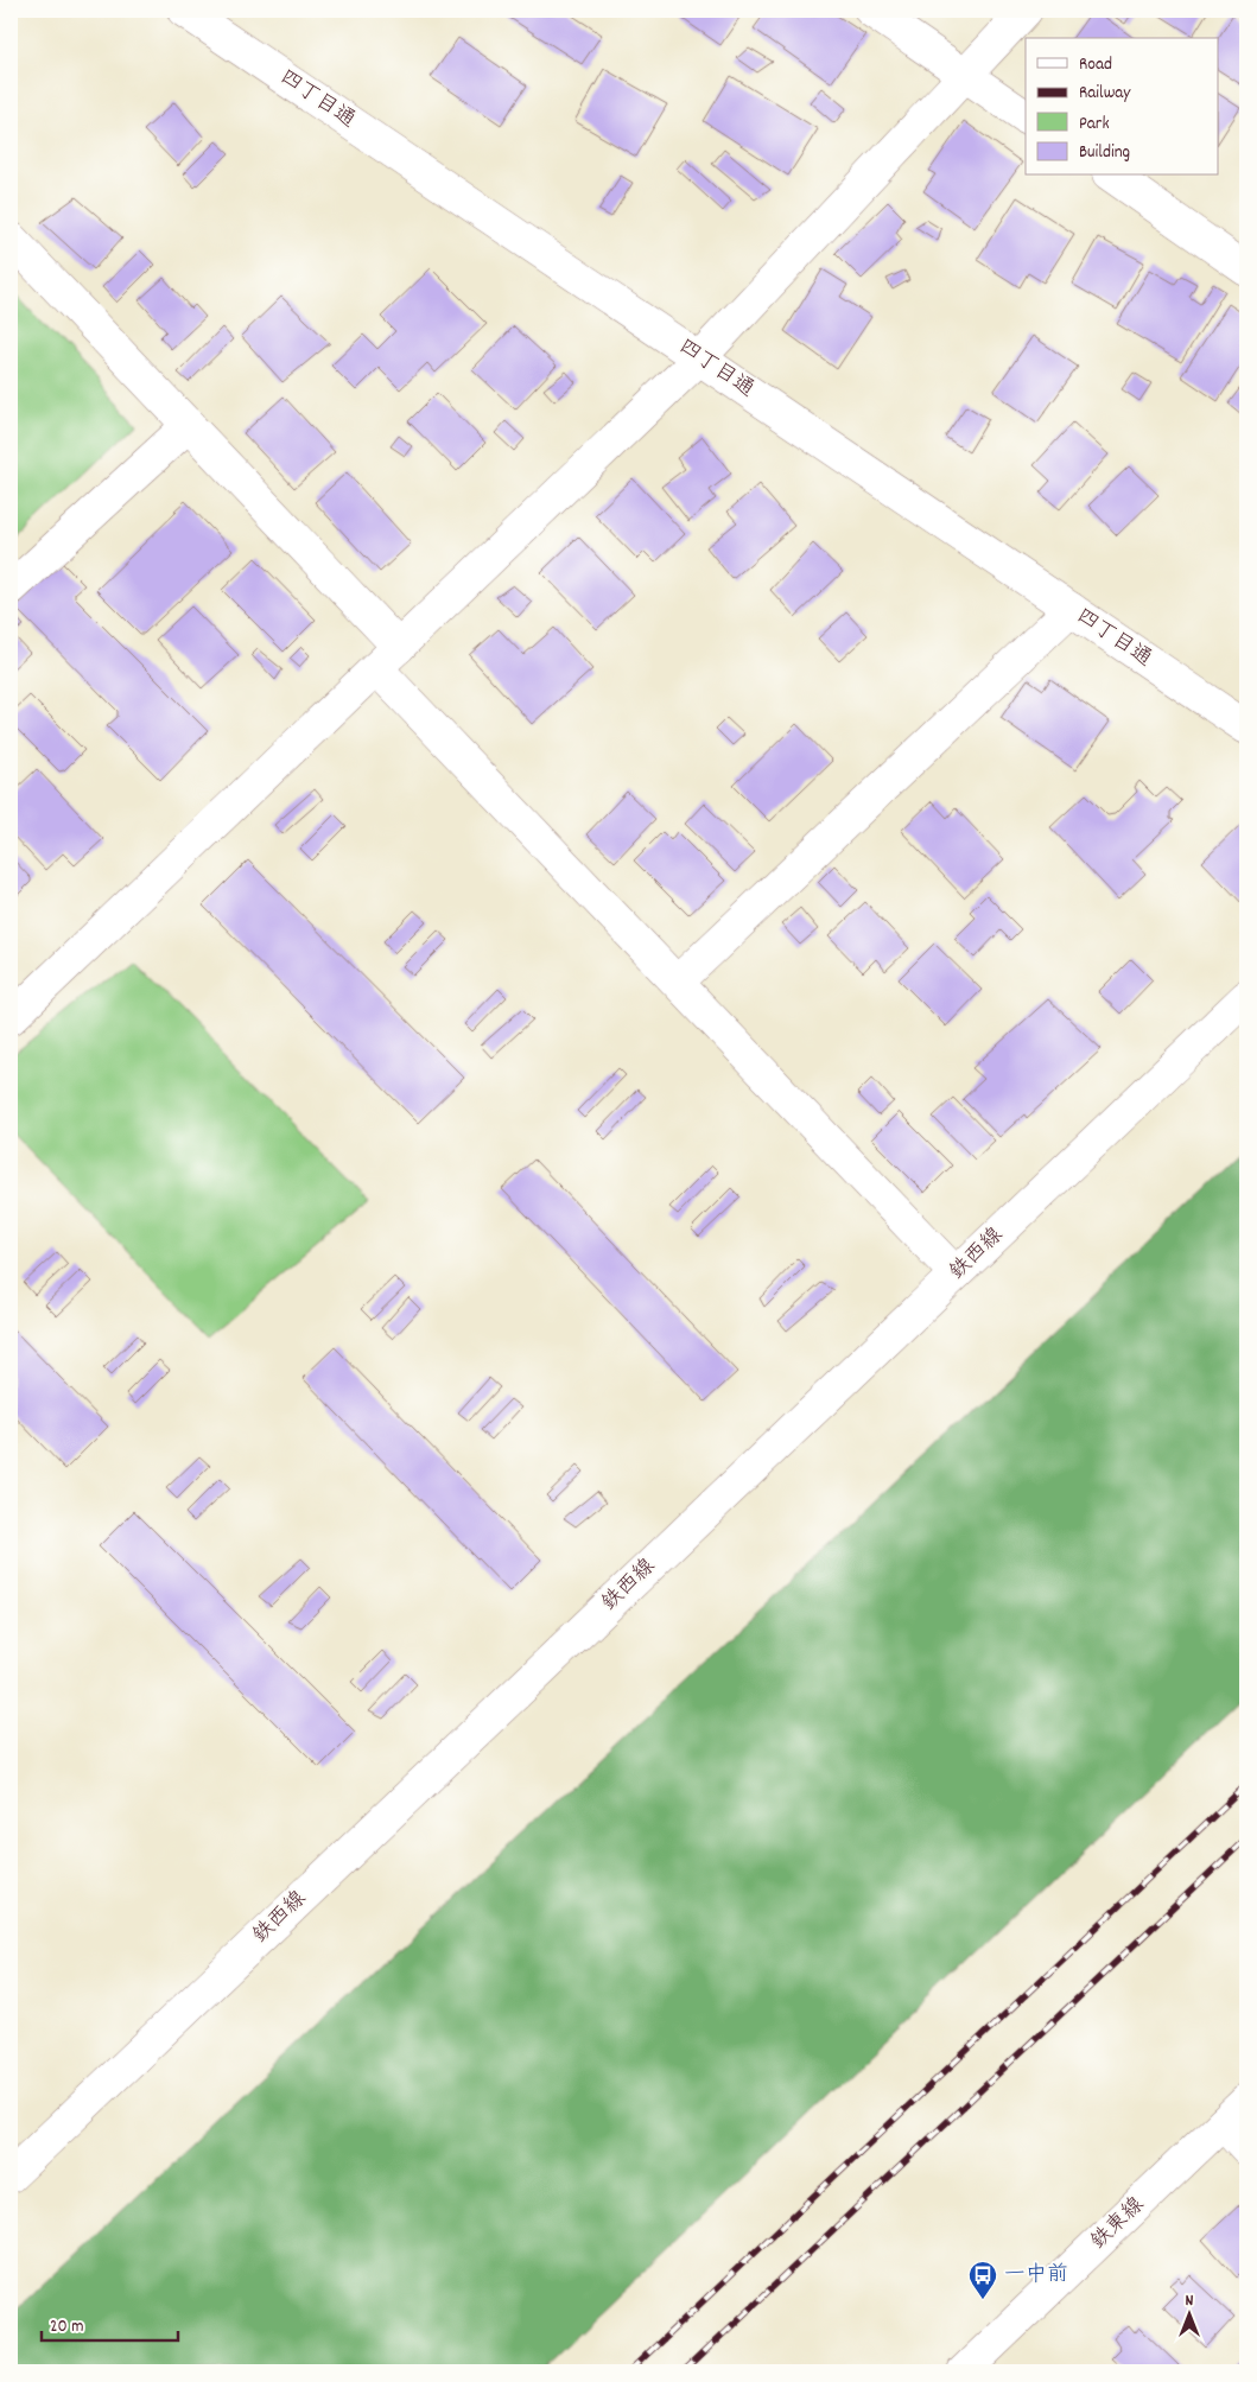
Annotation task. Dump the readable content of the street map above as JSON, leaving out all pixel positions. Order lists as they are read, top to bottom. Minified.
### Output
{"streets":{"street":["四丁目通","鉄西線","鉄東線"]},"places":{"bus stop":["一中前"]},"legend":["Road","Railway","Park","Building"],"scale_bar":"20 m","north":"top"}
